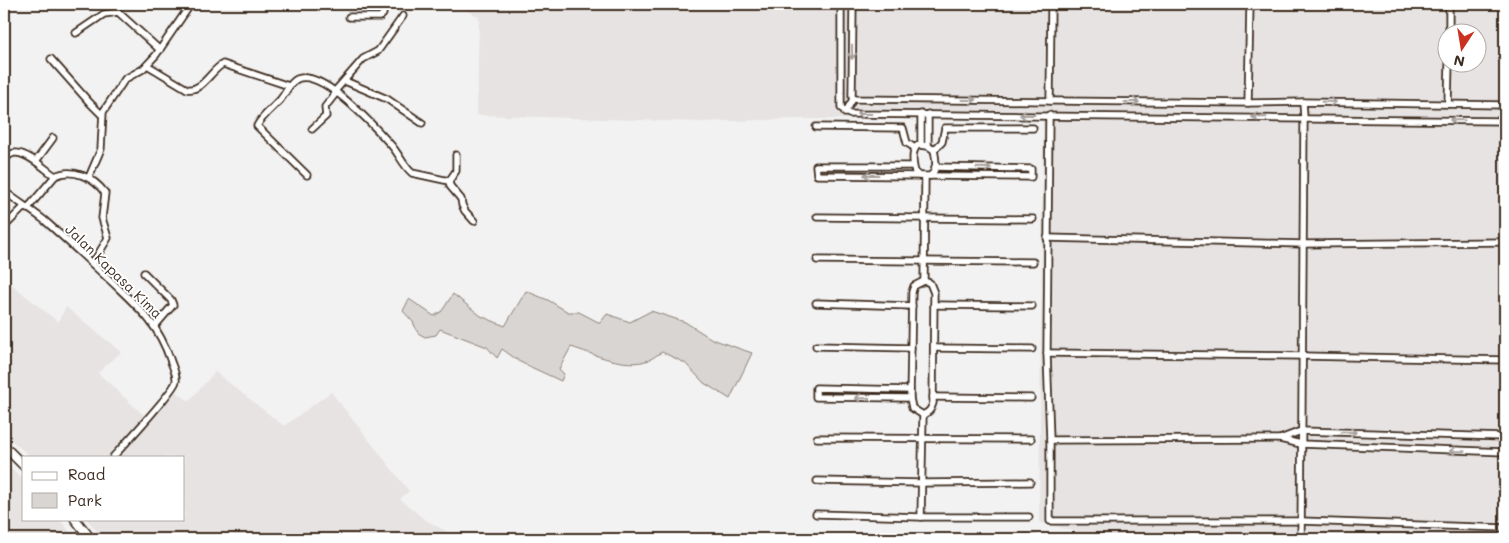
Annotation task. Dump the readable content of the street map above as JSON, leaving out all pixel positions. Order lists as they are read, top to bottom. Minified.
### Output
{"streets":{"street":["Jalan Kapasa Kima"]},"legend":["Road","Park"],"north":"bottom"}
